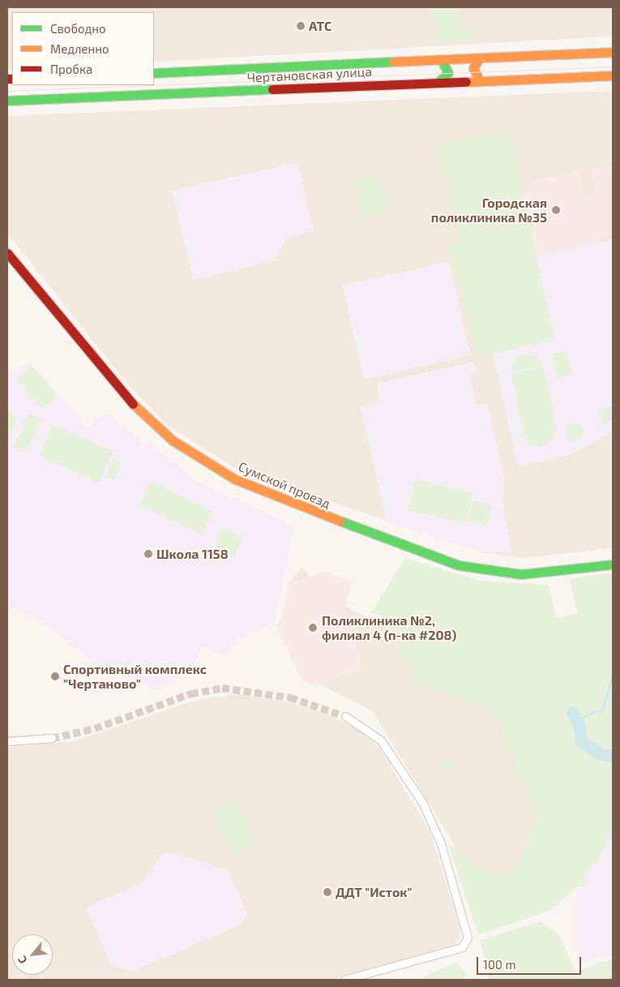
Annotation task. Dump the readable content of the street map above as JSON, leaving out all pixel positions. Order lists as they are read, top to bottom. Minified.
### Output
{"streets":{"main road":["Чертановская улица","Сумской проезд"]},"places":["АТС","Городская поликлиника №35","Школа 1158","Поликлиника №2, филиал 4 (п-ка #208)","Спортивный комплекс \"Чертаново\"","ДДТ \"Исток\""],"legend":["Свободно","Медленно","Пробка"],"scale_bar":"100 m","north":"bottom left"}
